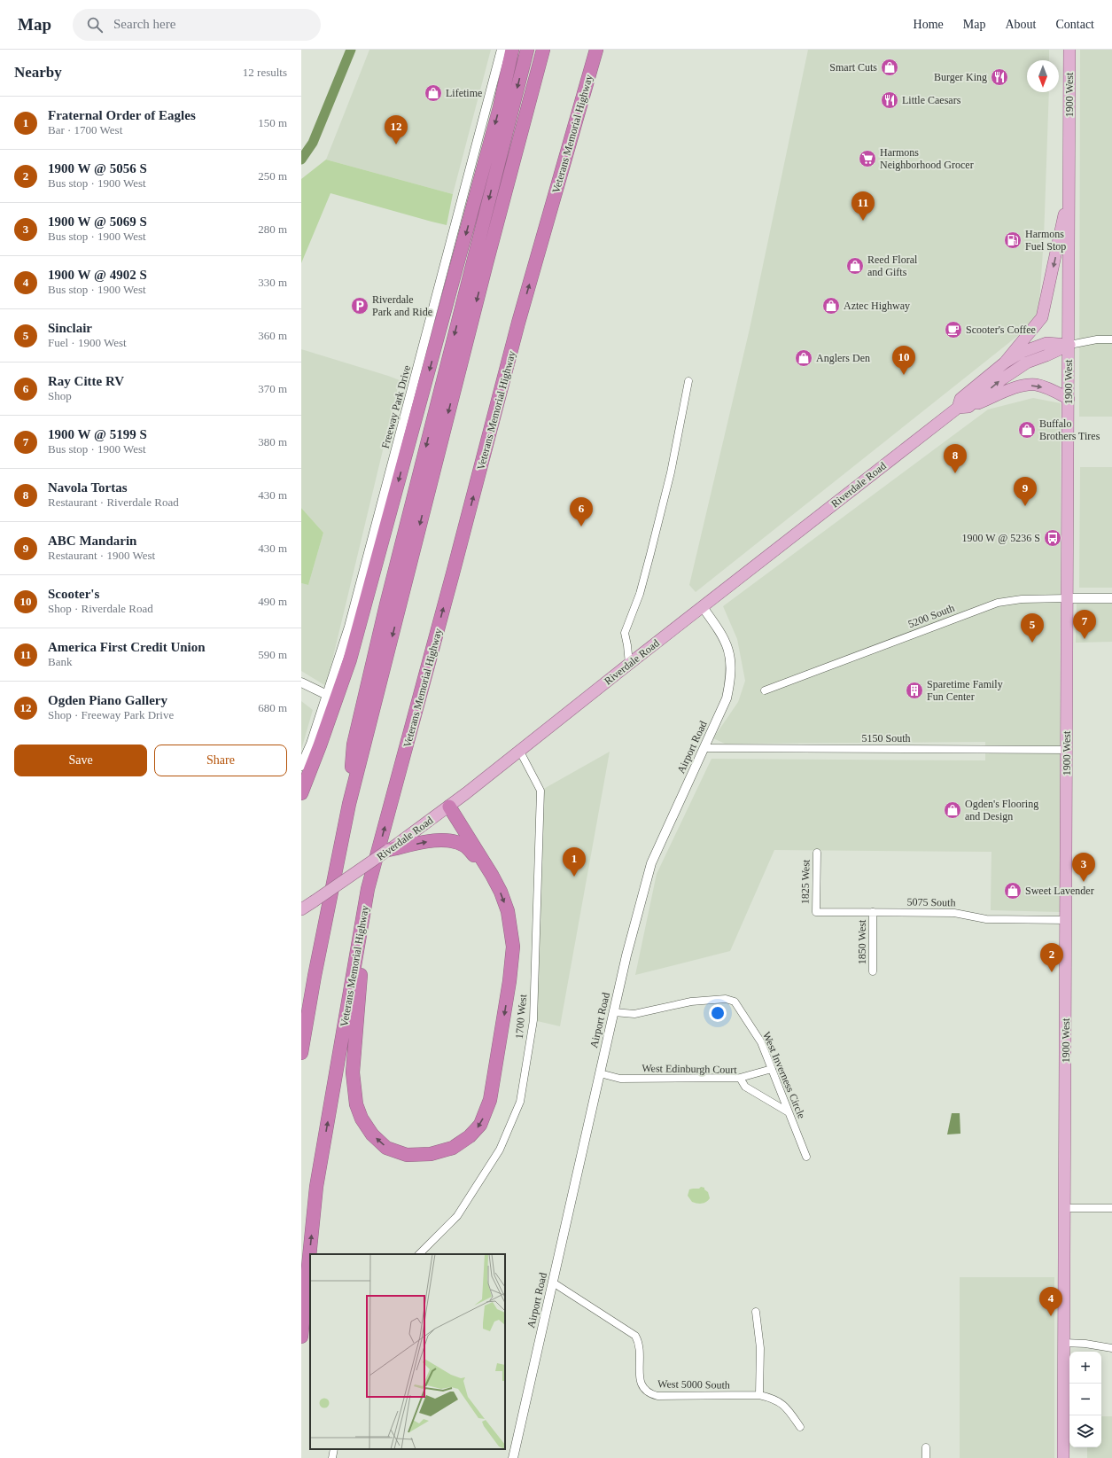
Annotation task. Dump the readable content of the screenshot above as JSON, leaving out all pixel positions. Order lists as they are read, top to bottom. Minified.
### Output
{"streets":{"highway":["Veterans Memorial Highway"],"main road":["1900 West","Riverdale Road"],"street":["Freeway Park Drive","5200 South","5150 South","Airport Road","1825 West","5075 South","1850 West","1700 West","West Edinburgh Court","West Inverness Circle","West 5000 South"]},"crossings":[["1900 West","Riverdale Road"],["1900 West","5200 South"],["1900 West","5150 South"],["1900 West","5075 South"],["Riverdale Road","Airport Road"],["Riverdale Road","1700 West"],["5150 South","Airport Road"],["Airport Road","West Edinburgh Court"],["Airport Road","West Inverness Circle"],["Airport Road","West 5000 South"],["1825 West","5075 South"],["5075 South","1850 West"],["West Edinburgh Court","West Inverness Circle"]],"places":{"shop":["Smart Cuts","Lifetime","Reed Floral and Gifts","Aztec Highway","Anglers Den","Buffalo Brothers Tires","Ogden's Flooring and Design","Sweet Lavender"],"restaurant":["Burger King","Little Caesars"],"supermarket":["Harmons Neighborhood Grocer"],"fuel station":["Harmons Fuel Stop"],"parking":["Riverdale Park and Ride"],"cafe":["Scooter's Coffee"],"bus stop":["1900 W @ 5236 S"],"building":["Sparetime Family Fun Center"]},"north":"bottom","page":{"header":"Map","search":"Search here","nav":["Home","Map","About","Contact"],"heading":["Nearby","12 results"],"list":[{"mark":"1","name":"Fraternal Order of Eagles","note":"Bar · 1700 West","value":"150 m"},{"mark":"2","name":"1900 W @ 5056 S","note":"Bus stop · 1900 West","value":"250 m"},{"mark":"3","name":"1900 W @ 5069 S","note":"Bus stop · 1900 West","value":"280 m"},{"mark":"4","name":"1900 W @ 4902 S","note":"Bus stop · 1900 West","value":"330 m"},{"mark":"5","name":"Sinclair","note":"Fuel · 1900 West","value":"360 m"},{"mark":"6","name":"Ray Citte RV","note":"Shop","value":"370 m"},{"mark":"7","name":"1900 W @ 5199 S","note":"Bus stop · 1900 West","value":"380 m"},{"mark":"8","name":"Navola Tortas","note":"Restaurant · Riverdale Road","value":"430 m"},{"mark":"9","name":"ABC Mandarin","note":"Restaurant · 1900 West","value":"430 m"},{"mark":"10","name":"Scooter's","note":"Shop · Riverdale Road","value":"490 m"},{"mark":"11","name":"America First Credit Union","note":"Bank","value":"590 m"},{"mark":"12","name":"Ogden Piano Gallery","note":"Shop · Freeway Park Drive","value":"680 m"}],"pins":["12","11","10","8","9","6","7","5","1","3","2","4"],"buttons":["Save","Share"],"map_buttons":["+","−"]}}
